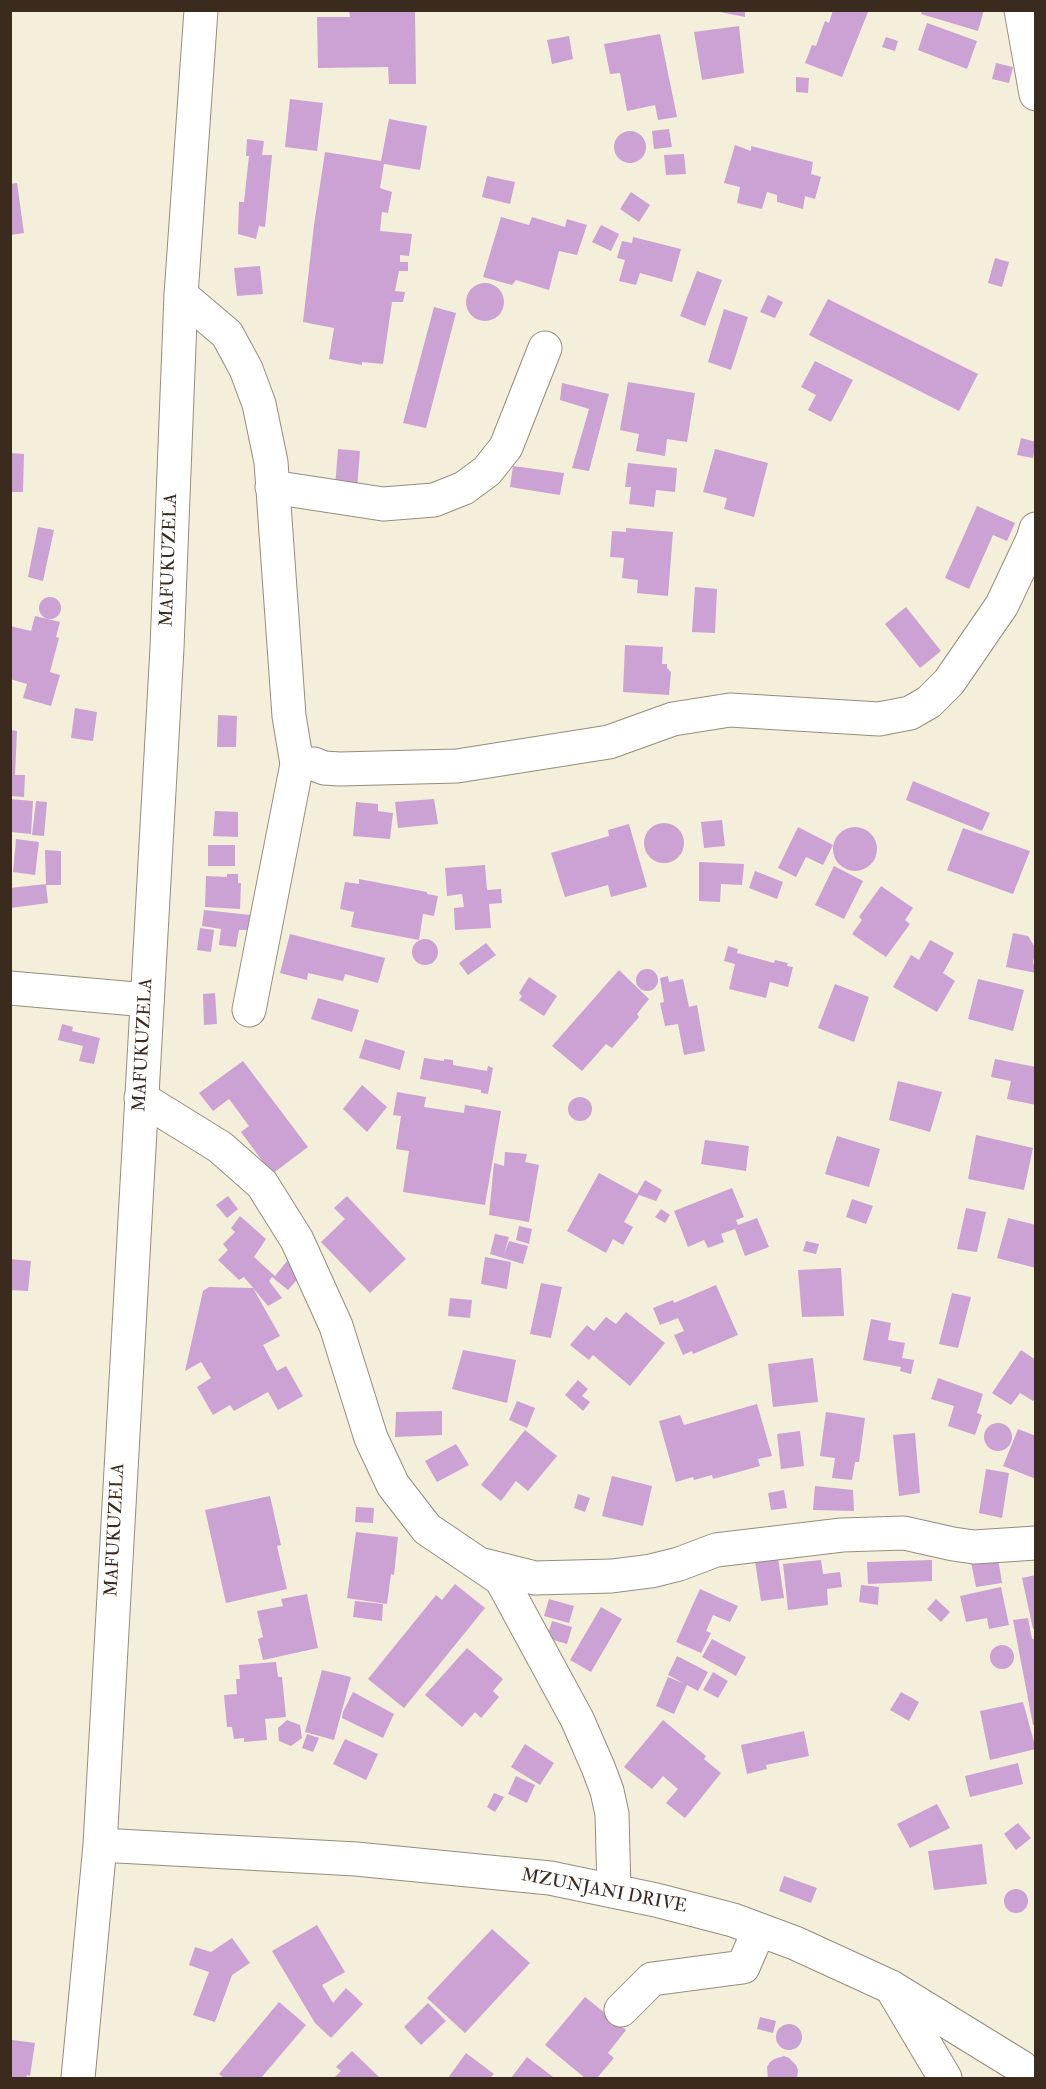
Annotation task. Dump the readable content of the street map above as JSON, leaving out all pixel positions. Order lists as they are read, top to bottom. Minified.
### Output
{"streets":{"street":["MAFUKUZELA","MZUNJANI DRIVE"]},"crossings":[["MAFUKUZELA","MZUNJANI DRIVE"]]}
